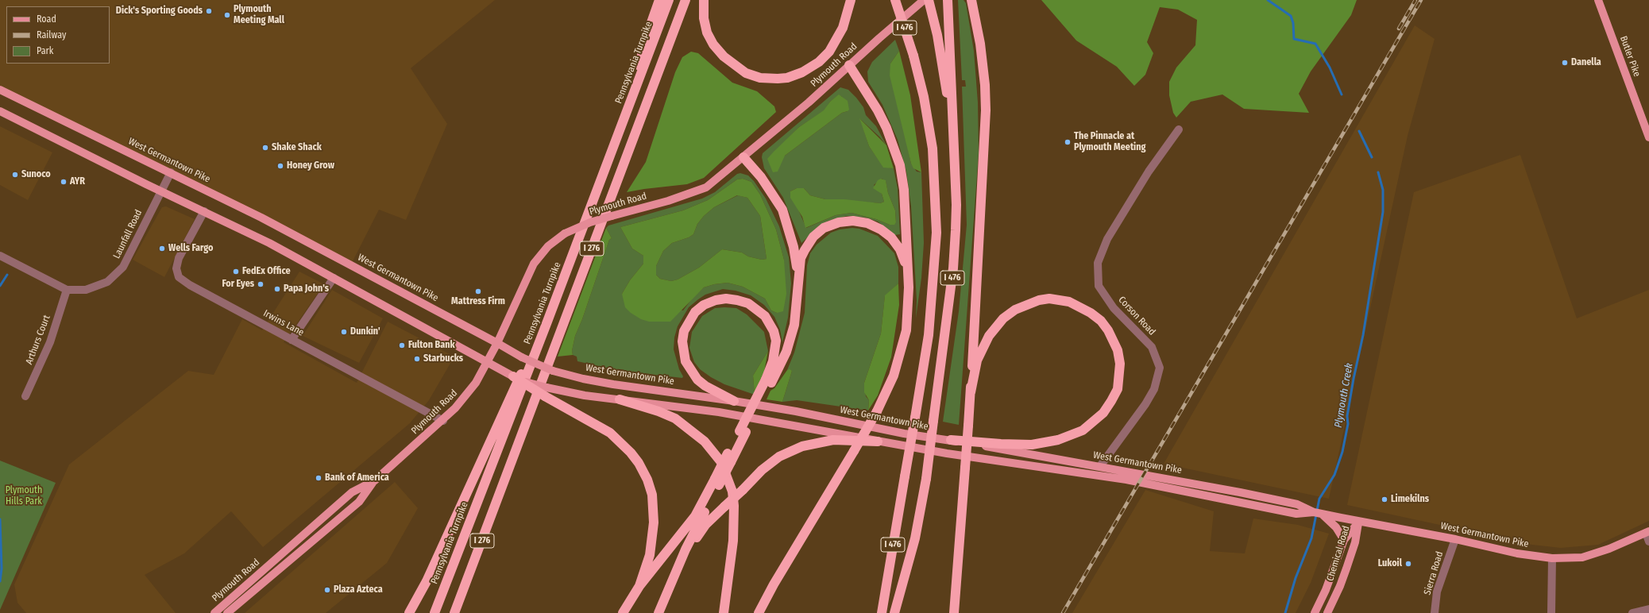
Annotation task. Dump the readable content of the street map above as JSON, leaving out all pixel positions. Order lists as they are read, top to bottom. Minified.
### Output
{"streets":{"highway":["I 476","Pennsylvania Turnpike","I 276"],"main road":["Butler Pike","Plymouth Road","West Germantown Pike","Chemical Road"],"street":["Launfall Road","Corson Road","Irwins Lane","Arthurs Court","Sierra Road"]},"crossings":[["Plymouth Road","West Germantown Pike"],["Plymouth Road","Irwins Lane"],["West Germantown Pike","Launfall Road"],["West Germantown Pike","Corson Road"],["West Germantown Pike","Chemical Road"],["West Germantown Pike","Sierra Road"],["Launfall Road","Arthurs Court"]],"water":["Plymouth Creek"],"parks":["Plymouth Hills Park"],"places":["Dick's Sporting Goods","Plymouth Meeting Mall","Danella","The Pinnacle at Plymouth Meeting","Shake Shack","Honey Grow","Sunoco","AYR","Wells Fargo","FedEx Office","For Eyes","Papa John's","Mattress Firm","Dunkin'","Fulton Bank","Starbucks","Bank of America","Limekilns","Lukoil","Plaza Azteca"],"legend":["Road","Railway","Park"]}
